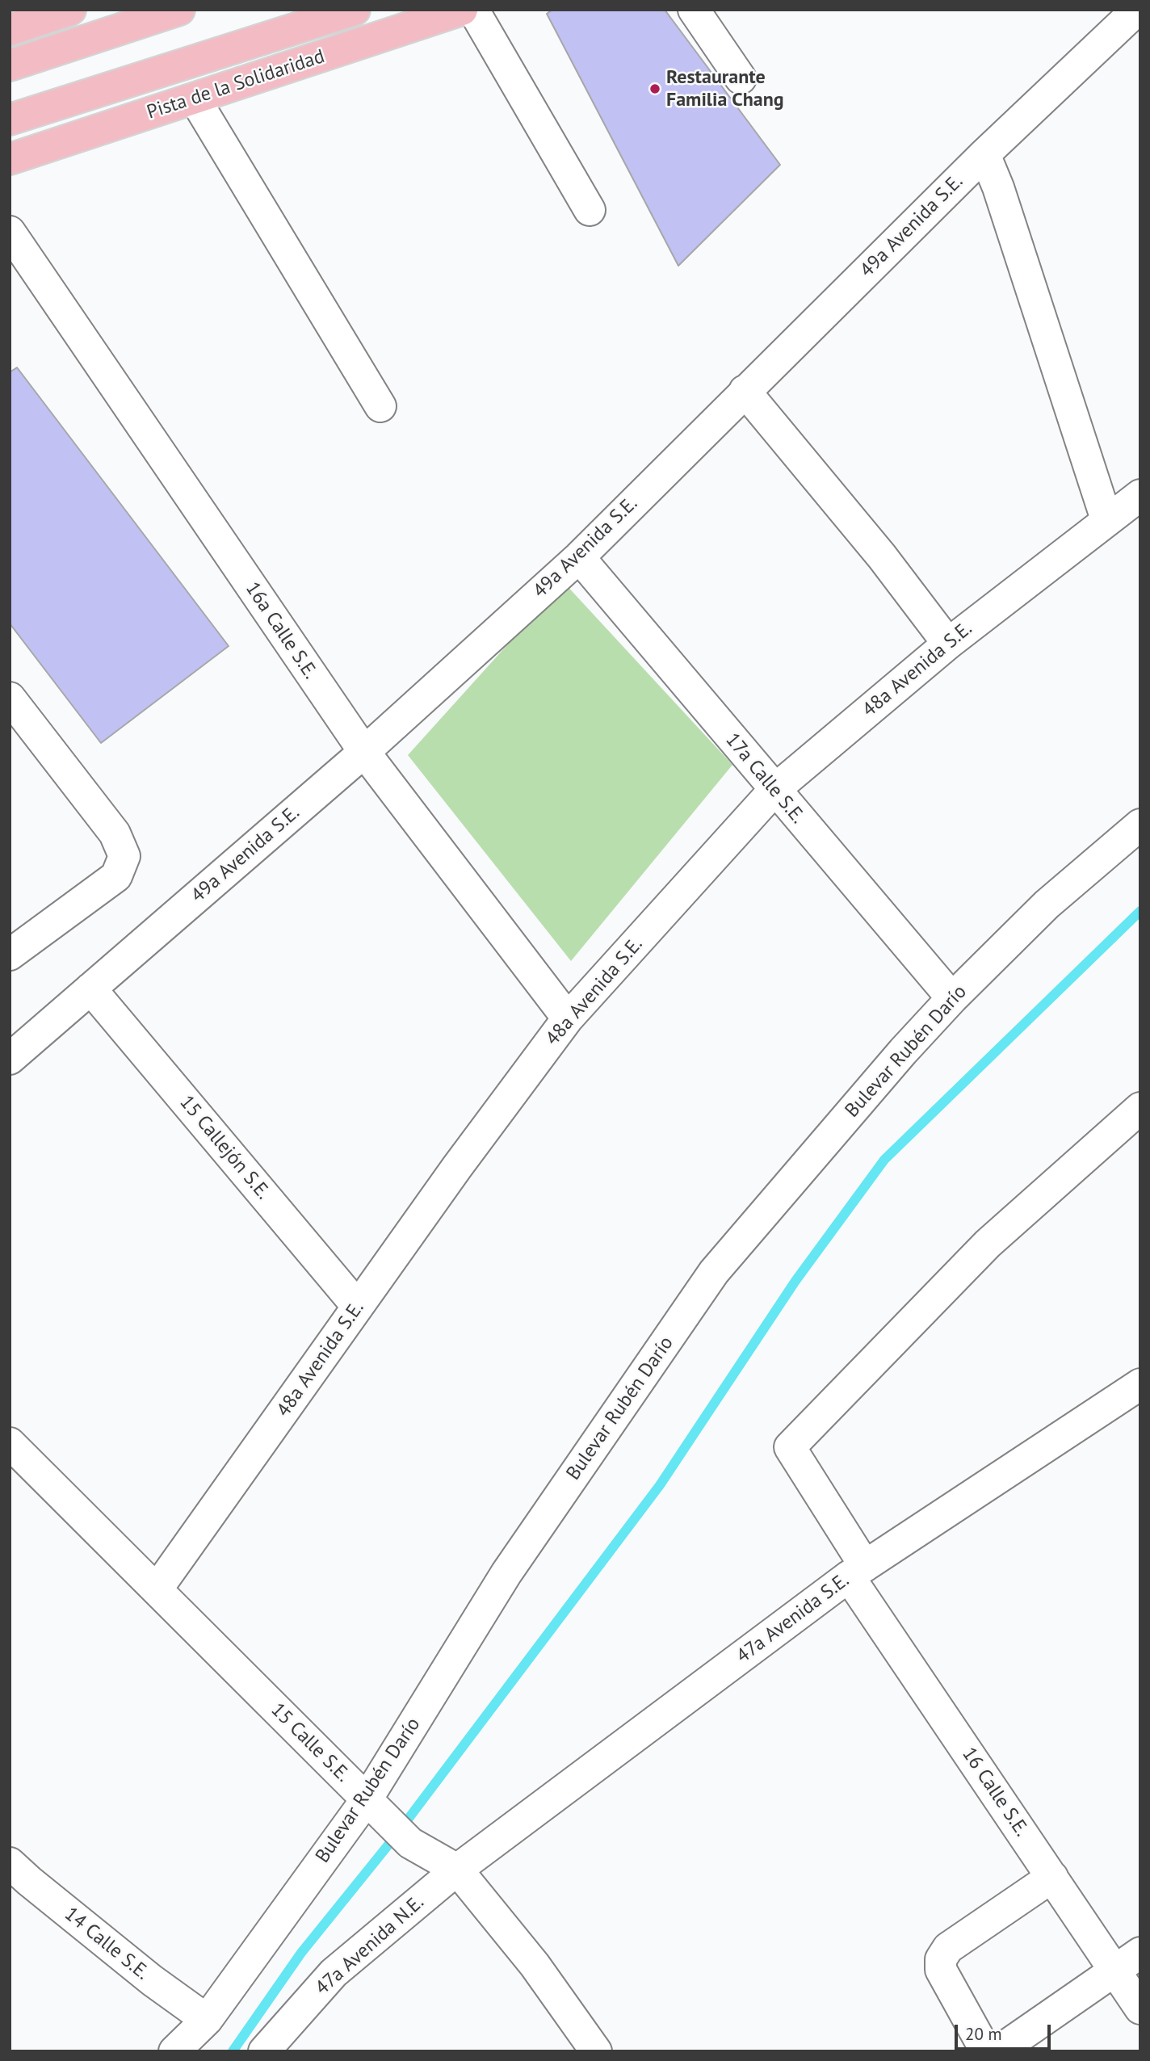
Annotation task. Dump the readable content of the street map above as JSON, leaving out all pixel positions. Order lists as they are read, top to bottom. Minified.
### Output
{"streets":{"main road":["Pista de la Solidaridad"],"street":["49a Avenida S.E.","16a Calle S.E.","48a Avenida S.E.","17a Calle S.E.","Bulevar Rubén Darío","15 Callejón S.E.","47a Avenida S.E.","15 Calle S.E.","16 Calle S.E.","14 Calle S.E.","47a Avenida N.E."]},"crossings":[["49a Avenida S.E.","16a Calle S.E."],["49a Avenida S.E.","17a Calle S.E."],["49a Avenida S.E.","15 Callejón S.E."],["16a Calle S.E.","48a Avenida S.E."],["48a Avenida S.E.","17a Calle S.E."],["48a Avenida S.E.","15 Callejón S.E."],["48a Avenida S.E.","15 Calle S.E."],["17a Calle S.E.","Bulevar Rubén Darío"],["Bulevar Rubén Darío","15 Calle S.E."],["Bulevar Rubén Darío","14 Calle S.E."],["47a Avenida S.E.","15 Calle S.E."],["47a Avenida S.E.","16 Calle S.E."],["47a Avenida S.E.","47a Avenida N.E."],["15 Calle S.E.","47a Avenida N.E."]],"places":["Restaurante Familia Chang"],"scale_bar":"20 m"}
